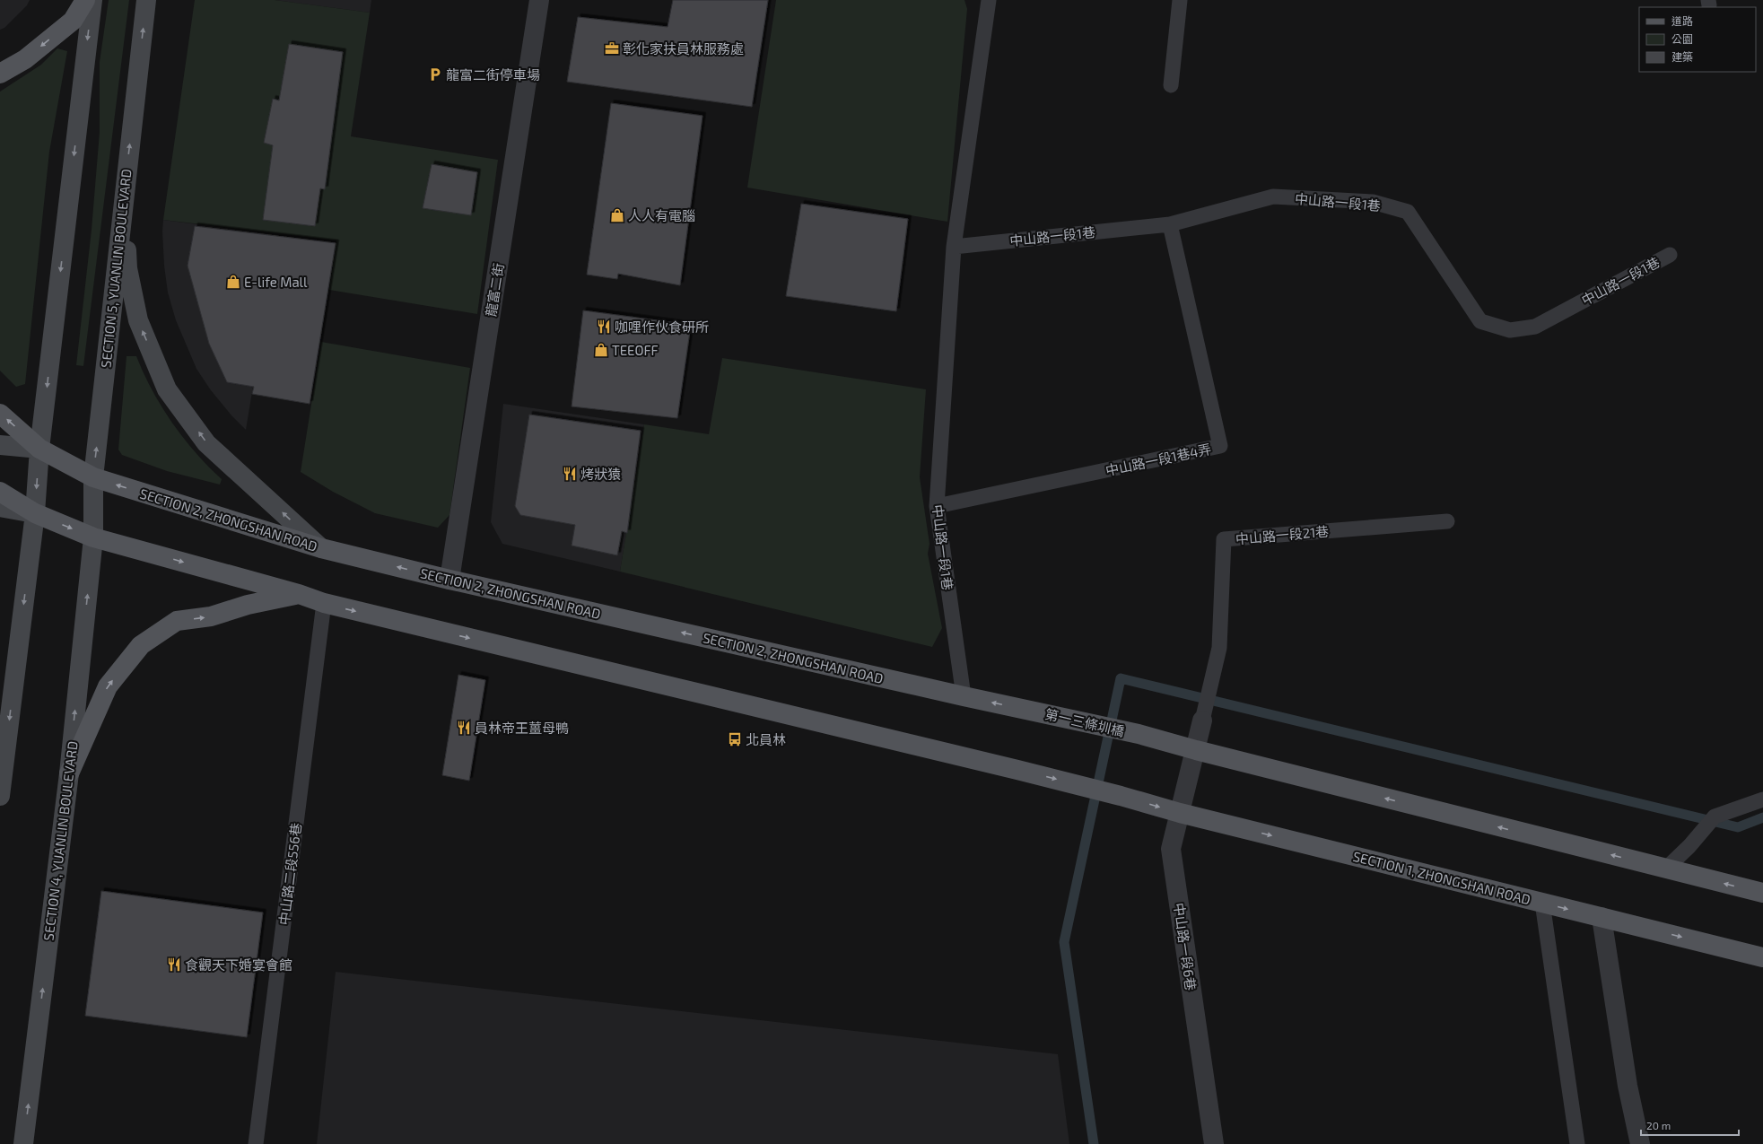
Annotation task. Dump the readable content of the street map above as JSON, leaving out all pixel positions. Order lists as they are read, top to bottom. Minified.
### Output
{"streets":{"main road":["SECTION 5, YUANLIN BOULEVARD","SECTION 2, ZHONGSHAN ROAD","第一三條圳橋","SECTION 4, YUANLIN BOULEVARD","SECTION 1, ZHONGSHAN ROAD"],"street":["龍富二街","中山路一段21巷","中山路一段6巷"],"lane":["中山路一段1巷","中山路一段1巷4弄","中山路二段556巷"]},"crossings":[["中山路一段1巷","中山路一段1巷4弄"],["中山路一段1巷","SECTION 2, ZHONGSHAN ROAD"],["SECTION 5, YUANLIN BOULEVARD","SECTION 2, ZHONGSHAN ROAD"],["SECTION 5, YUANLIN BOULEVARD","SECTION 4, YUANLIN BOULEVARD"],["龍富二街","SECTION 2, ZHONGSHAN ROAD"],["SECTION 2, ZHONGSHAN ROAD","第一三條圳橋"],["中山路一段21巷","第一三條圳橋"],["中山路一段21巷","中山路一段6巷"],["第一三條圳橋","中山路一段6巷"],["中山路二段556巷","SECTION 1, ZHONGSHAN ROAD"],["SECTION 1, ZHONGSHAN ROAD","中山路一段6巷"]],"one_way":["SECTION 2, ZHONGSHAN ROAD"],"places":{"office":["彰化家扶員林服務處"],"parking":["龍富二街停車場"],"shop":["人人有電腦","E-life Mall","TEEOFF"],"restaurant":["咖哩作伙食研所","烤狀猿","員林帝王薑母鴨","食觀天下婚宴會館"],"bus stop":["北員林"]},"legend":["道路","公園","建築"],"scale_bar":"20 m"}
